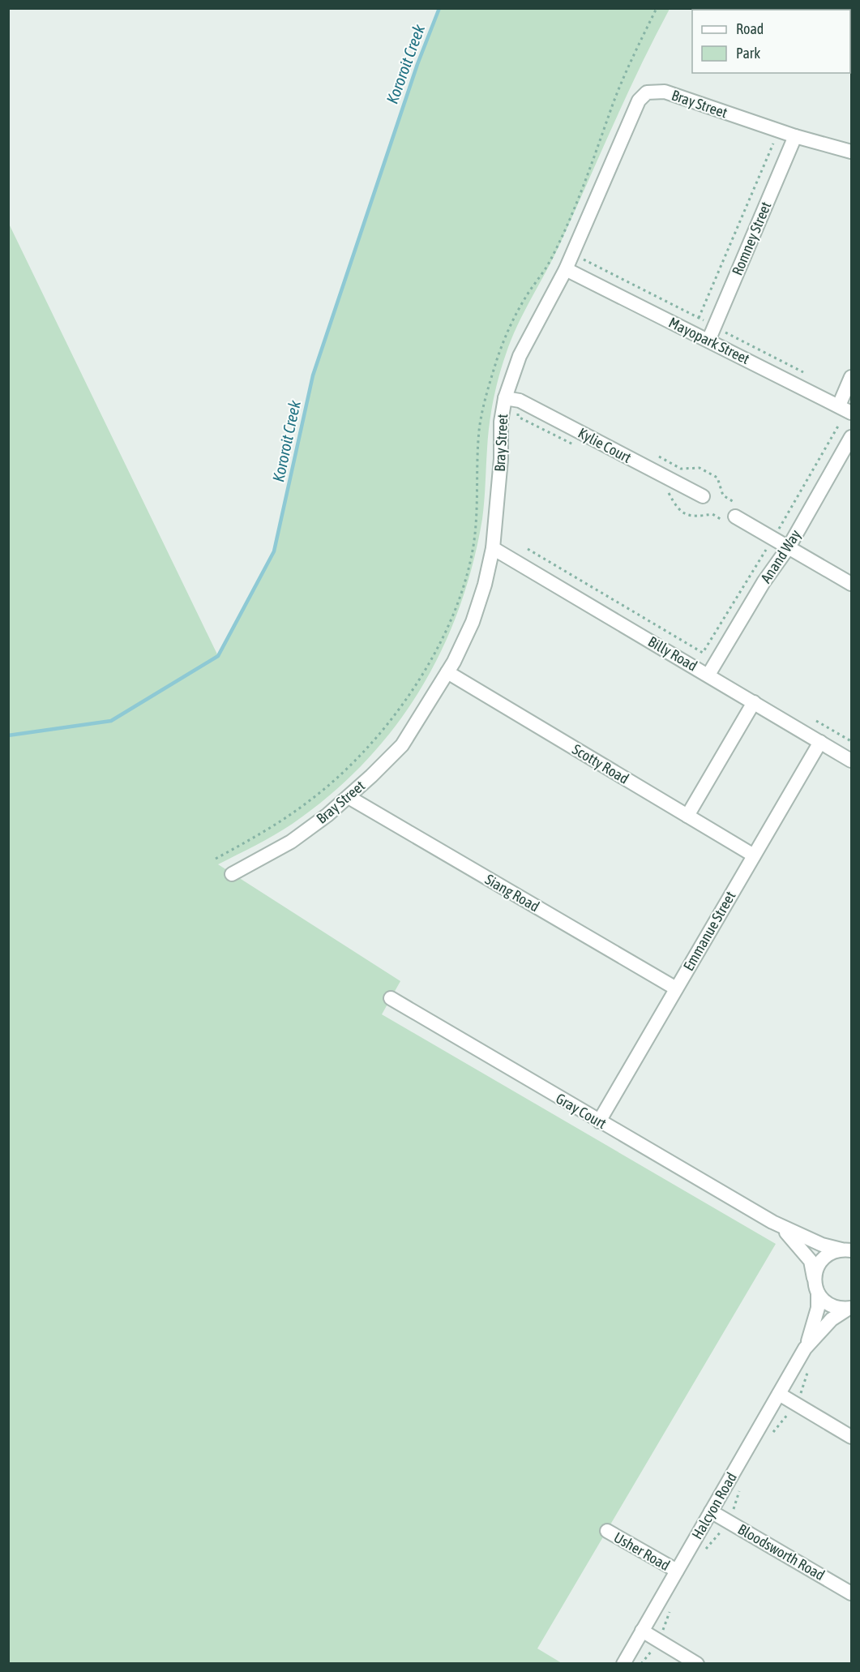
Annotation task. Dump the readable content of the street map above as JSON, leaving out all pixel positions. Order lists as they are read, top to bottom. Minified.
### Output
{"streets":{"street":["Bray Street","Romney Street","Mayopark Street","Kylie Court","Anand Way","Billy Road","Scotty Road","Siang Road","Emmanue Street","Gray Court","Halcyon Road","Usher Road","Bloodsworth Road"]},"crossings":[["Bray Street","Romney Street"],["Bray Street","Mayopark Street"],["Bray Street","Kylie Court"],["Bray Street","Billy Road"],["Bray Street","Scotty Road"],["Bray Street","Siang Road"],["Romney Street","Mayopark Street"],["Anand Way","Billy Road"],["Billy Road","Emmanue Street"],["Scotty Road","Emmanue Street"],["Siang Road","Emmanue Street"],["Emmanue Street","Gray Court"],["Halcyon Road","Usher Road"],["Halcyon Road","Bloodsworth Road"]],"water":["Kororoit Creek"],"legend":["Road","Park"]}
